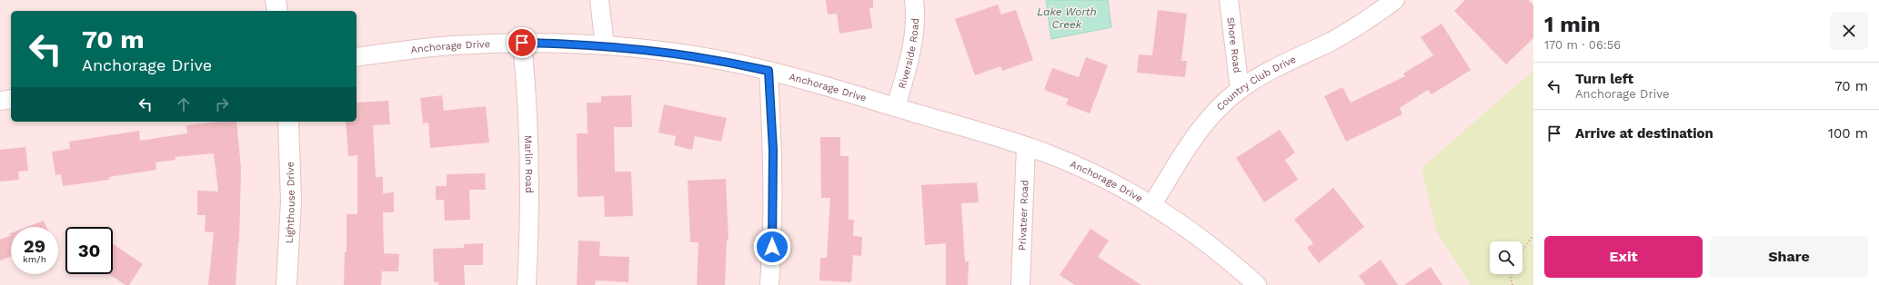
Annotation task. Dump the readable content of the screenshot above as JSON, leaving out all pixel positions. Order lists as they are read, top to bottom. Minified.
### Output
{"streets":{"street":["Shore Road","Anchorage Drive","Riverside Road","Country Club Drive","Marlin Road","Lighthouse Drive","Privateer Road"]},"crossings":[["Shore Road","Country Club Drive"],["Anchorage Drive","Riverside Road"],["Anchorage Drive","Country Club Drive"],["Anchorage Drive","Marlin Road"],["Anchorage Drive","Privateer Road"]],"water":["Lake Worth Creek"],"page":{"heading":["1 min","170 m · 06:56"],"turn":["70 m","Anchorage Drive"],"list":[{"name":"Turn left","note":"Anchorage Drive","value":"70 m"},{"name":"Arrive at destination","value":"100 m"}],"speed":"29 km/h","limit":"30","buttons":["Exit","Share"]}}
